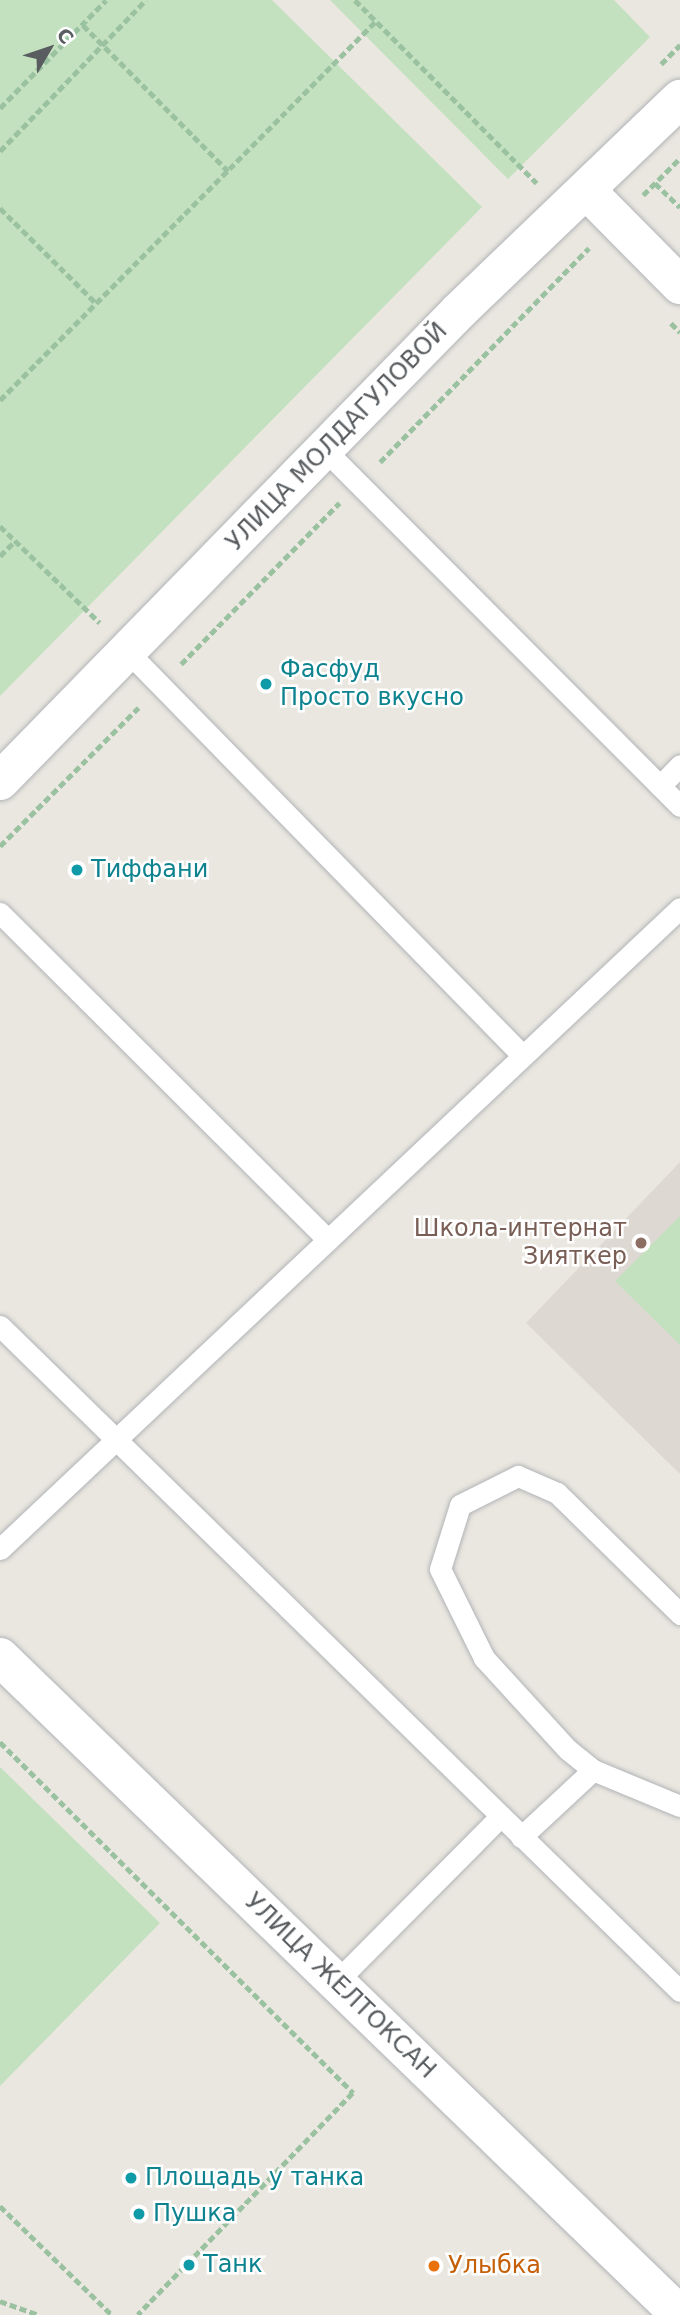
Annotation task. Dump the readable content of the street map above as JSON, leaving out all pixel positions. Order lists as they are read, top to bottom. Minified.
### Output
{"streets":{"street":["УЛИЦА МОЛДАГУЛОВОЙ","УЛИЦА ЖЕЛТОКСАН"]},"places":["Фасфуд Просто вкусно","Тиффани","Школа-интернат Зияткер","Площадь у танка","Пушка","Танк","Улыбка"],"north":"top right"}
